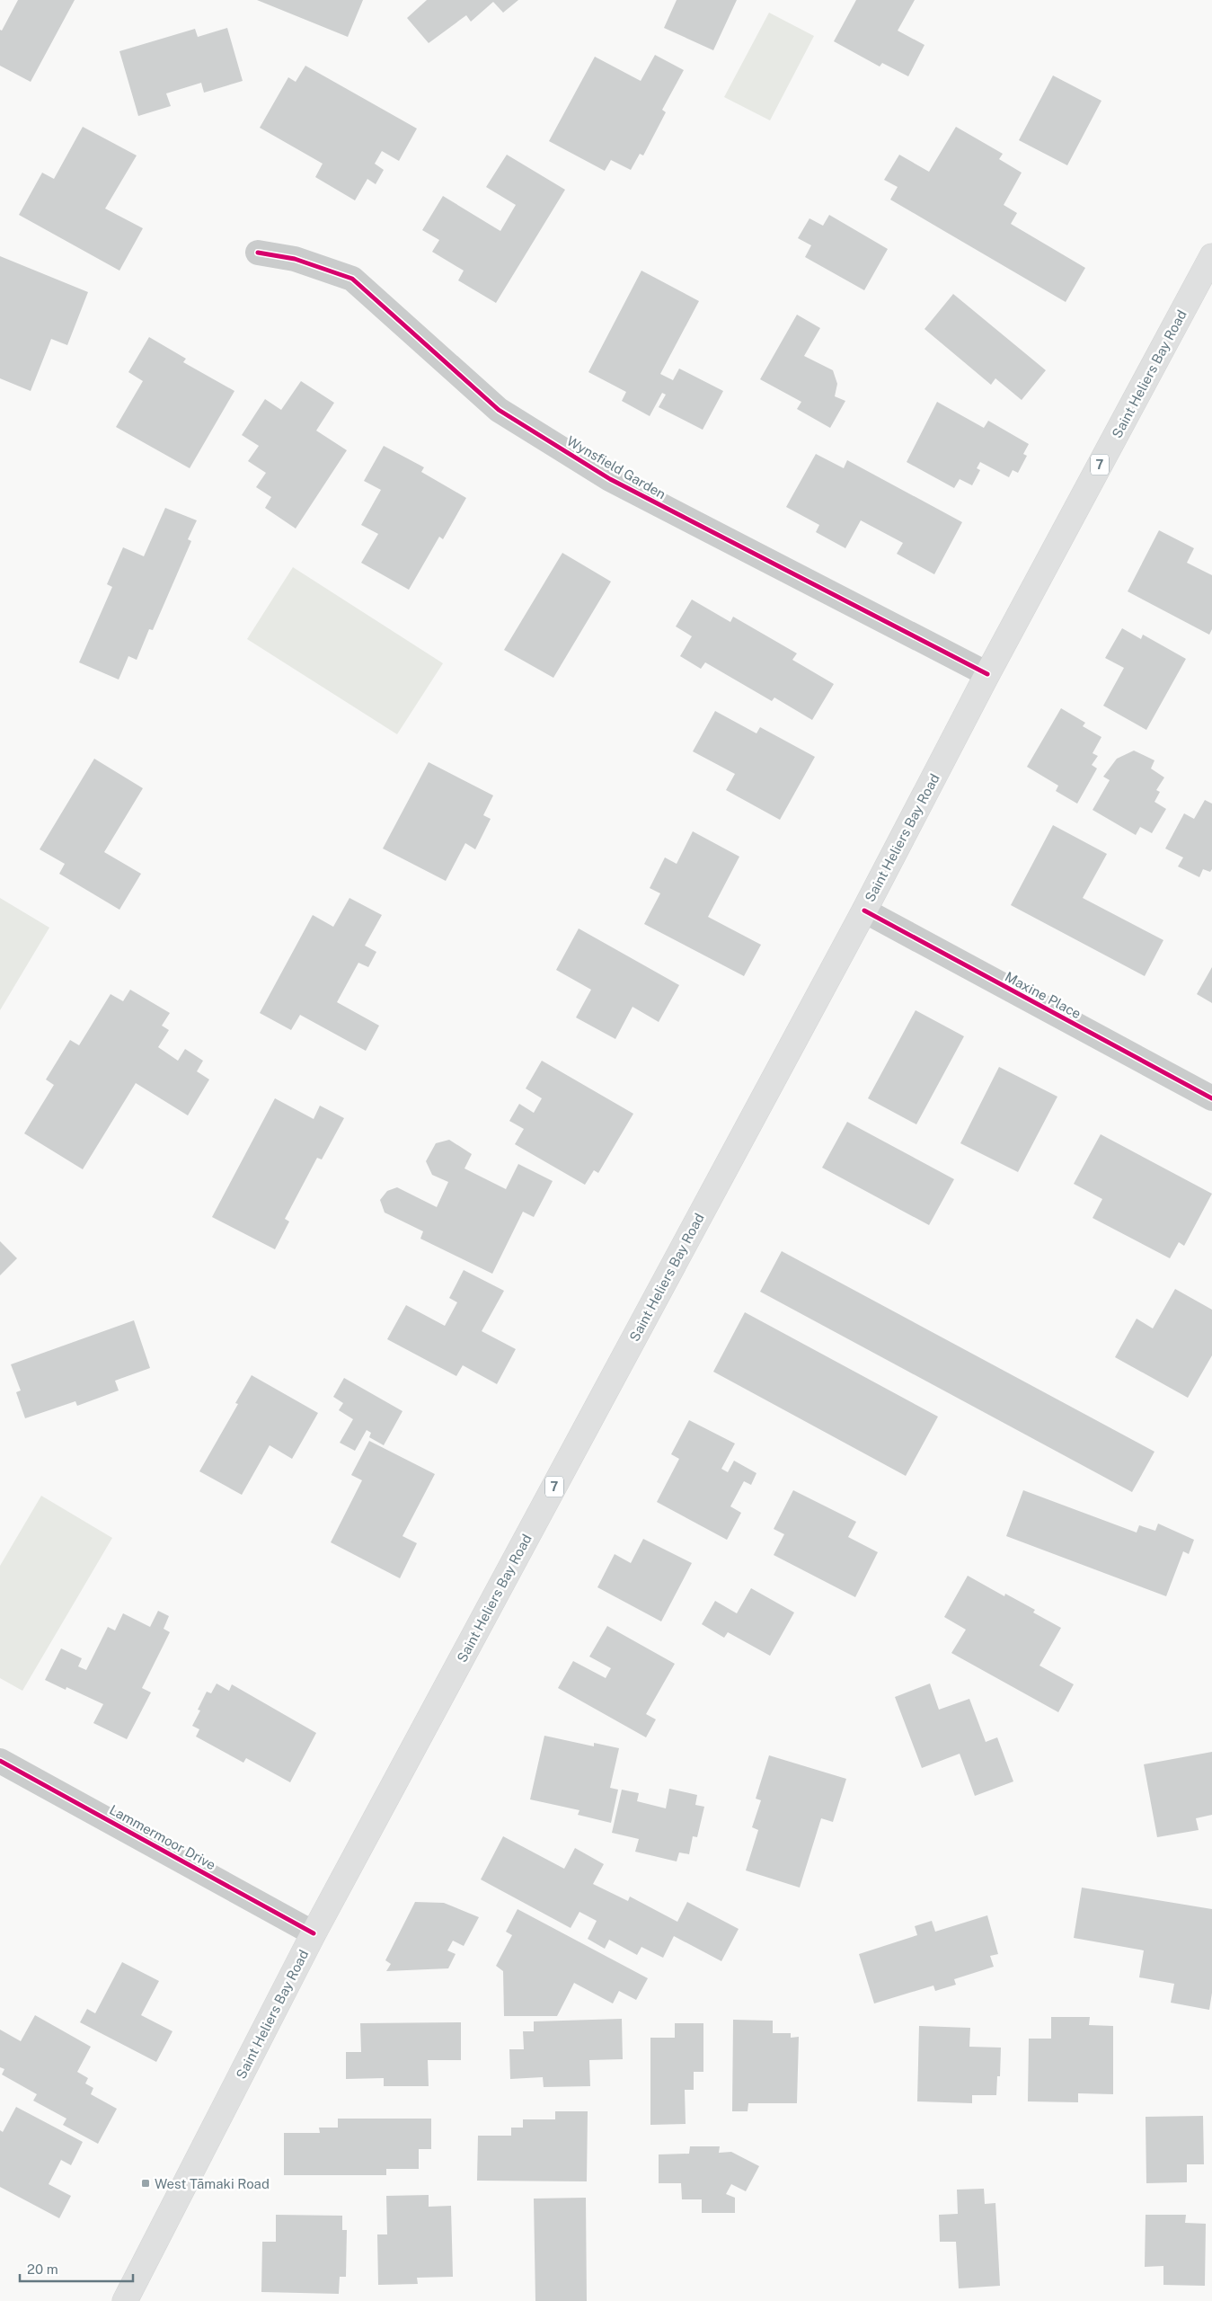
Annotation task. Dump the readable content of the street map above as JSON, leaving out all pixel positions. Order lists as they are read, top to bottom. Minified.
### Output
{"streets":{"main road":["Saint Heliers Bay Road","7"],"street":["Wynsfield Garden","Maxine Place","Lammermoor Drive"]},"crossings":[["Saint Heliers Bay Road","Wynsfield Garden"],["Saint Heliers Bay Road","Maxine Place"],["Saint Heliers Bay Road","Lammermoor Drive"]],"places":{"transit":["West Tāmaki Road"]},"scale_bar":"20 m"}
